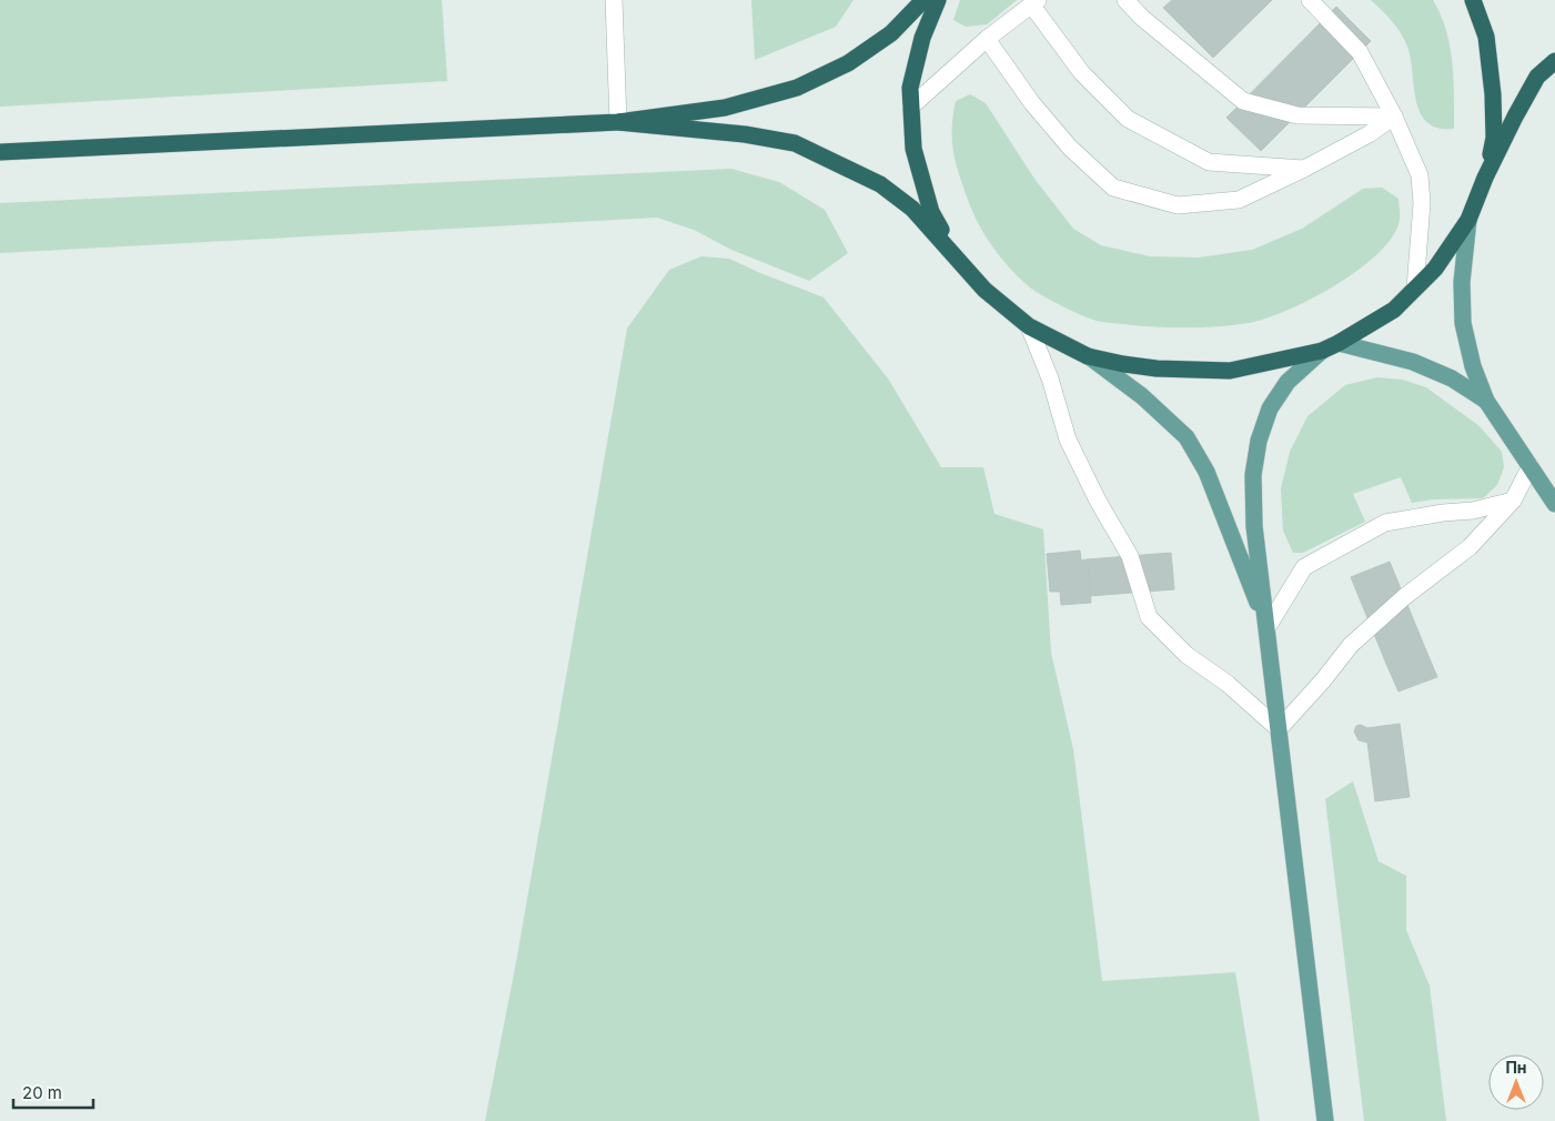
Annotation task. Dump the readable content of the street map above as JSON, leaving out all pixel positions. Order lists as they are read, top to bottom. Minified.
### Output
{"scale_bar":"20 m","north":"top"}
